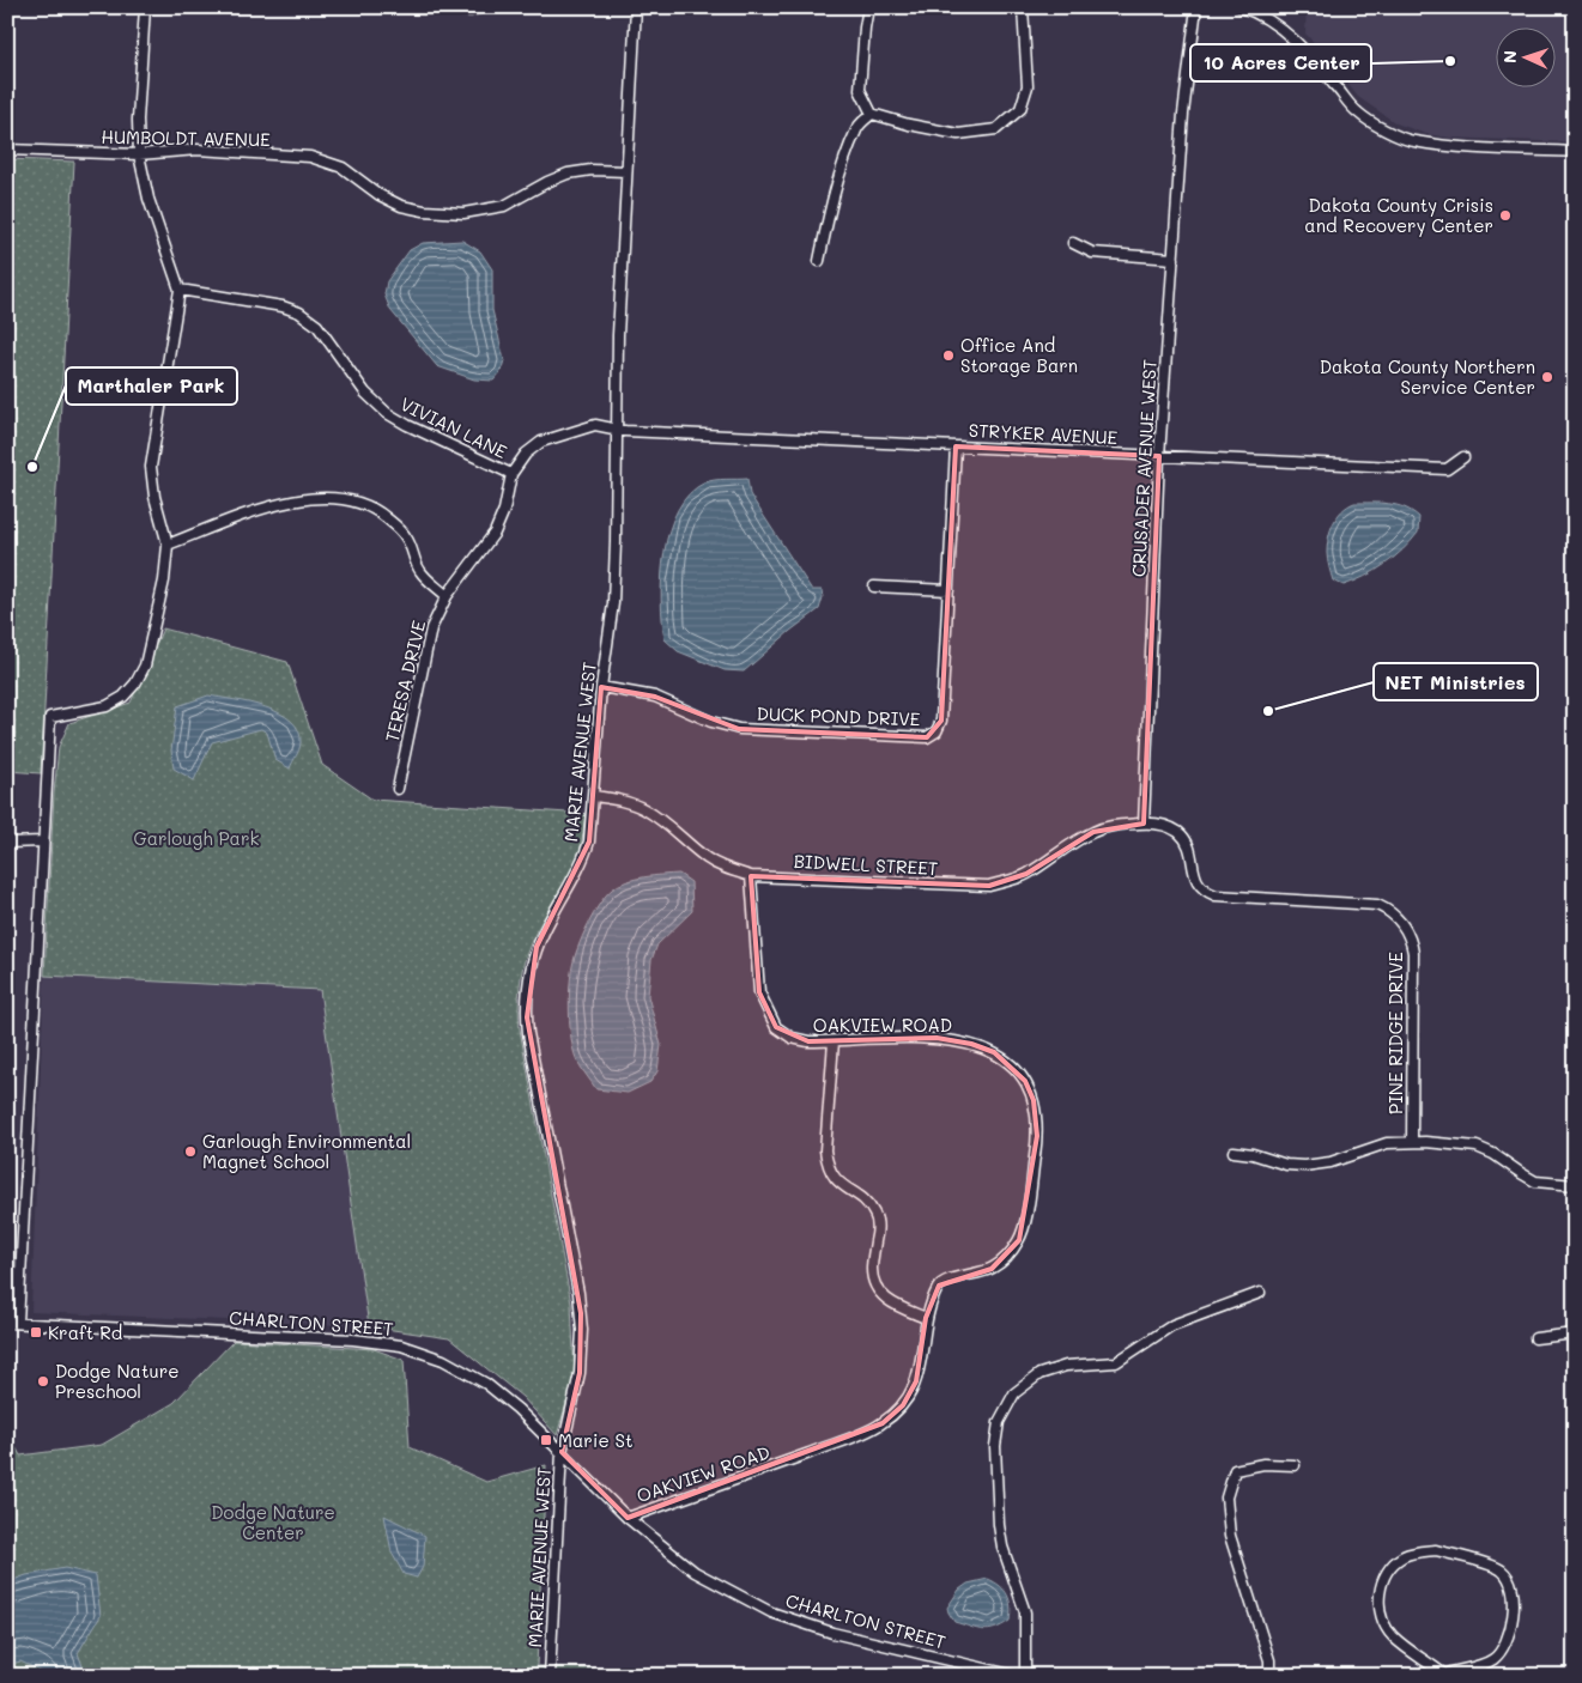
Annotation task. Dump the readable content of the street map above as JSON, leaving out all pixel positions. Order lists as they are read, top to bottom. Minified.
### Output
{"streets":{"street":["HUMBOLDT AVENUE","VIVIAN LANE","STRYKER AVENUE","CRUSADER AVENUE WEST","TERESA DRIVE","DUCK POND DRIVE","MARIE AVENUE WEST","BIDWELL STREET","OAKVIEW ROAD","PINE RIDGE DRIVE","CHARLTON STREET"]},"crossings":[["HUMBOLDT AVENUE","MARIE AVENUE WEST"],["VIVIAN LANE","TERESA DRIVE"],["STRYKER AVENUE","CRUSADER AVENUE WEST"],["STRYKER AVENUE","TERESA DRIVE"],["STRYKER AVENUE","DUCK POND DRIVE"],["STRYKER AVENUE","MARIE AVENUE WEST"],["CRUSADER AVENUE WEST","BIDWELL STREET"],["CRUSADER AVENUE WEST","PINE RIDGE DRIVE"],["TERESA DRIVE","MARIE AVENUE WEST"],["DUCK POND DRIVE","MARIE AVENUE WEST"],["MARIE AVENUE WEST","BIDWELL STREET"],["MARIE AVENUE WEST","CHARLTON STREET"],["BIDWELL STREET","OAKVIEW ROAD"],["BIDWELL STREET","PINE RIDGE DRIVE"],["OAKVIEW ROAD","CHARLTON STREET"]],"parks":["Garlough Park","Dodge Nature Center"],"places":{"other":["10 Acres Center","Dakota County Crisis and Recovery Center","Office And Storage Barn","Dakota County Northern Service Center","Marthaler Park","NET Ministries","Garlough Environmental Magnet School","Dodge Nature Preschool"],"transit":["Kraft Rd","Marie St"]},"north":"left"}
